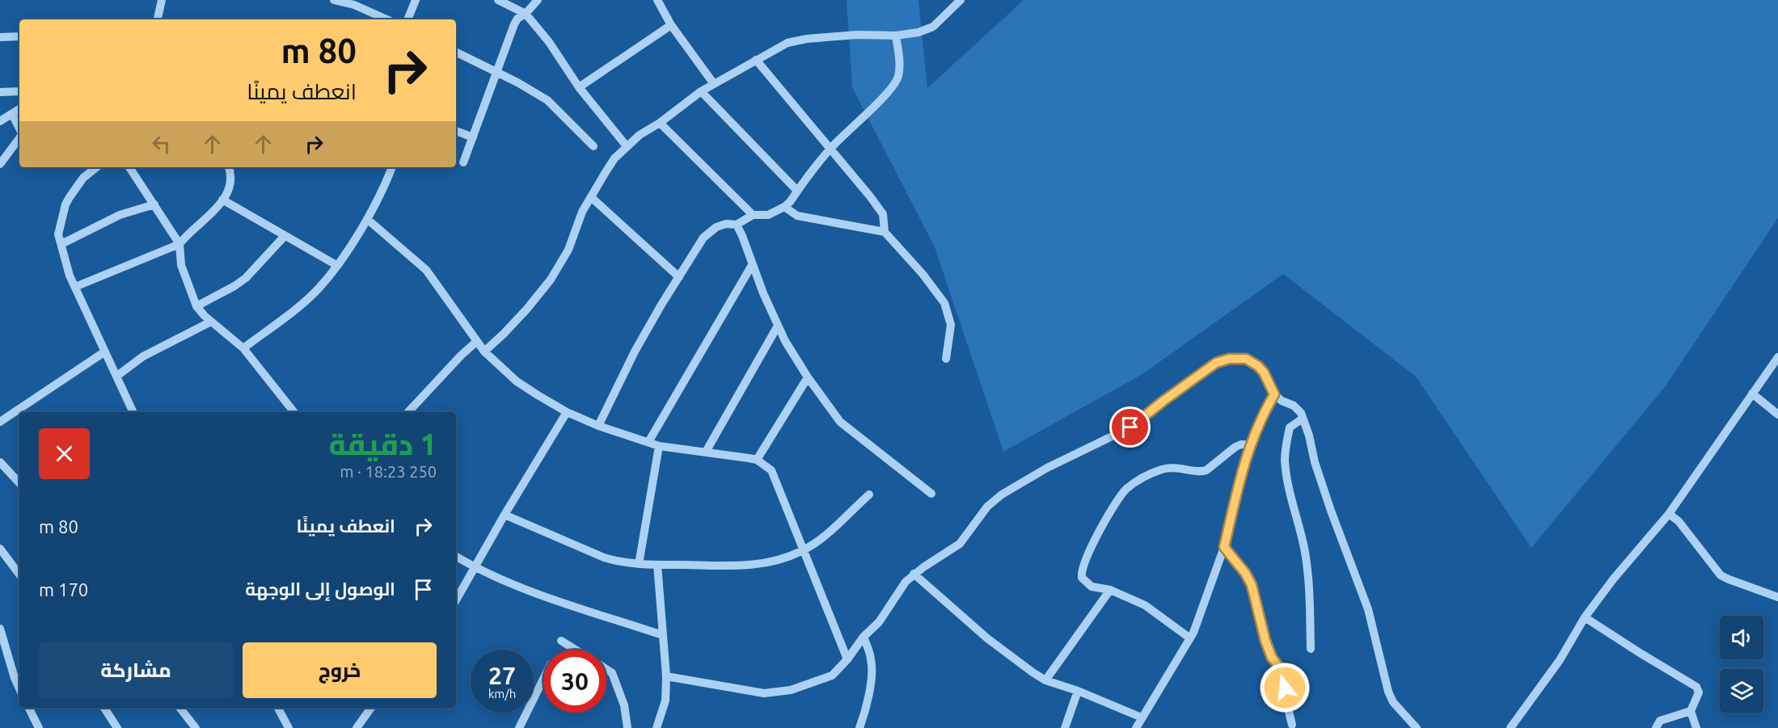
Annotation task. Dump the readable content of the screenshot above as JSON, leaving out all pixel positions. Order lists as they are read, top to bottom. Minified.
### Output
{"page":{"turn":["80 m","انعطف يمينًا"],"heading":["1 دقيقة","250 m · 18:23"],"list":[{"name":"انعطف يمينًا","value":"80 m"},{"name":"الوصول إلى الوجهة","value":"170 m"}],"buttons":["خروج","مشاركة"],"speed":"27 km/h","limit":"30"}}
